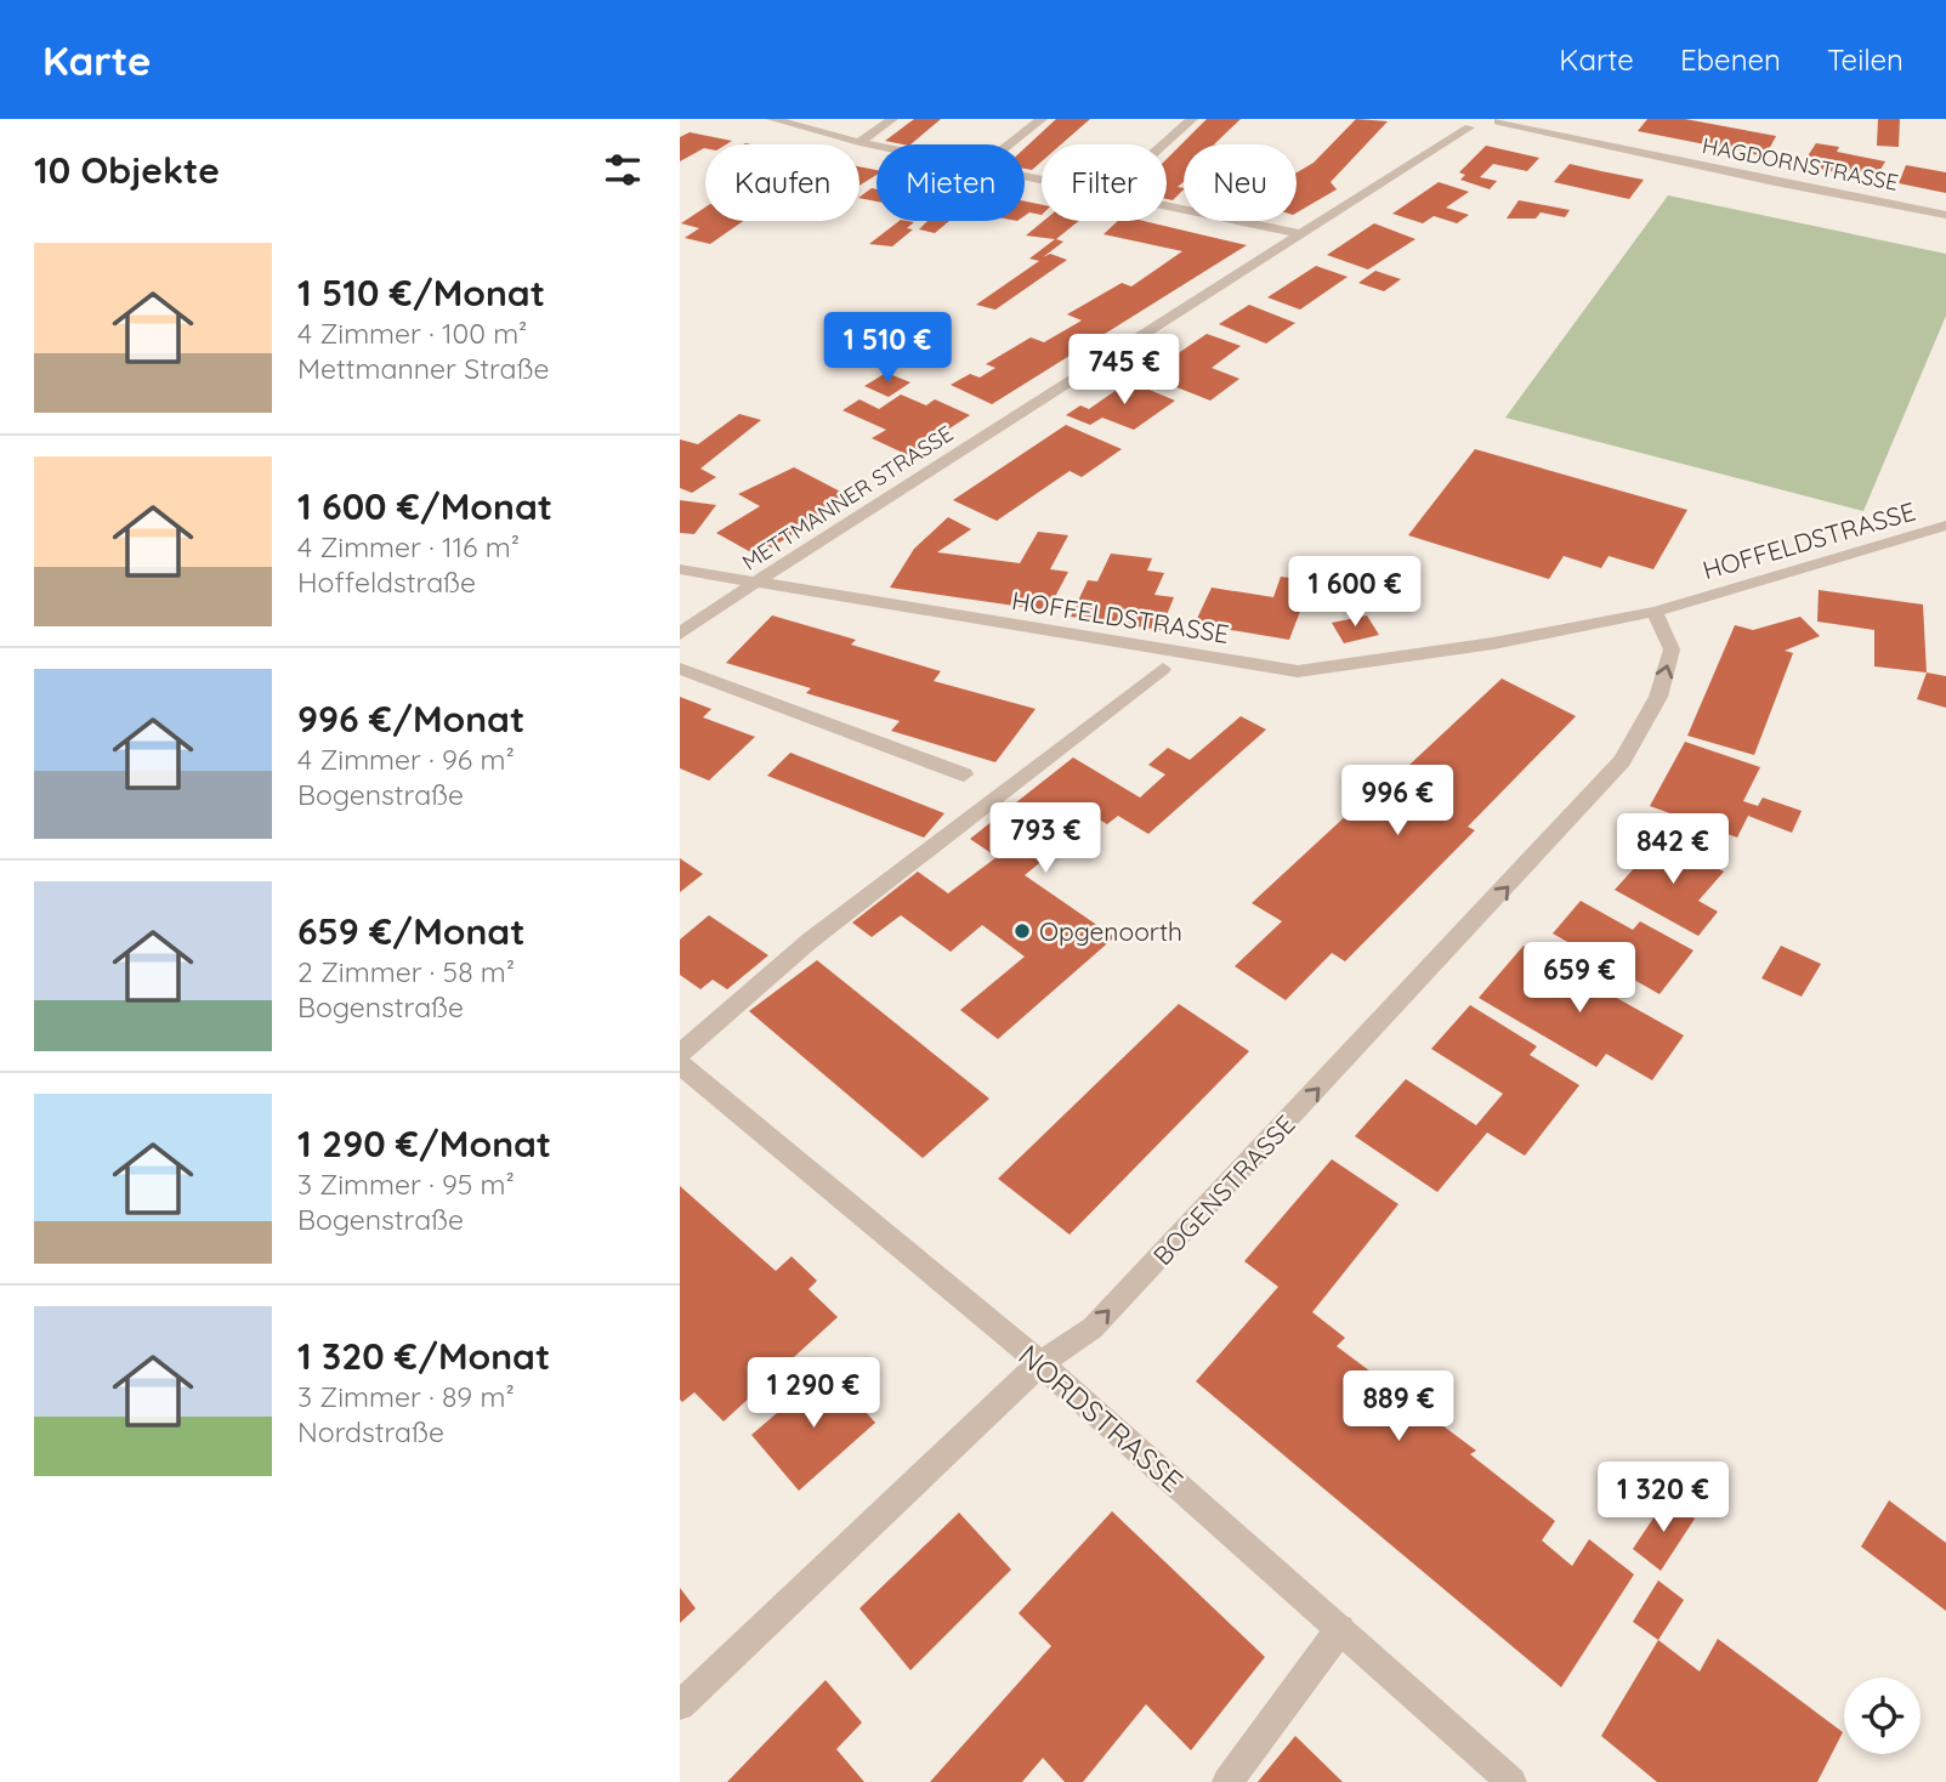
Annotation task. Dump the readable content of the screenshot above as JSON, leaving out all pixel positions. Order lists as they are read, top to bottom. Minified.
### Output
{"streets":{"street":["HAGDORNSTRASSE","METTMANNER STRASSE","HOFFELDSTRASSE","BOGENSTRASSE","NORDSTRASSE"]},"crossings":[["HAGDORNSTRASSE","METTMANNER STRASSE"],["METTMANNER STRASSE","HOFFELDSTRASSE"],["HOFFELDSTRASSE","BOGENSTRASSE"],["BOGENSTRASSE","NORDSTRASSE"]],"one_way":["BOGENSTRASSE"],"places":["Opgenoorth"],"page":{"header":"Karte","nav":["Karte","Ebenen","Teilen"],"heading":"10 Objekte","chip":["Kaufen","Mieten","Filter","Neu"],"list":[{"name":"1 510 €/Monat","note":"4 Zimmer · 100 m² · Mettmanner Straße"},{"name":"1 600 €/Monat","note":"4 Zimmer · 116 m² · Hoffeldstraße"},{"name":"996 €/Monat","note":"4 Zimmer · 96 m² · Bogenstraße"},{"name":"659 €/Monat","note":"2 Zimmer · 58 m² · Bogenstraße"},{"name":"1 290 €/Monat","note":"3 Zimmer · 95 m² · Bogenstraße"},{"name":"1 320 €/Monat","note":"3 Zimmer · 89 m² · Nordstraße"}],"price":["1 510 €","745 €","1 600 €","996 €","793 €","842 €","659 €","1 290 €","889 €","1 320 €"]}}
